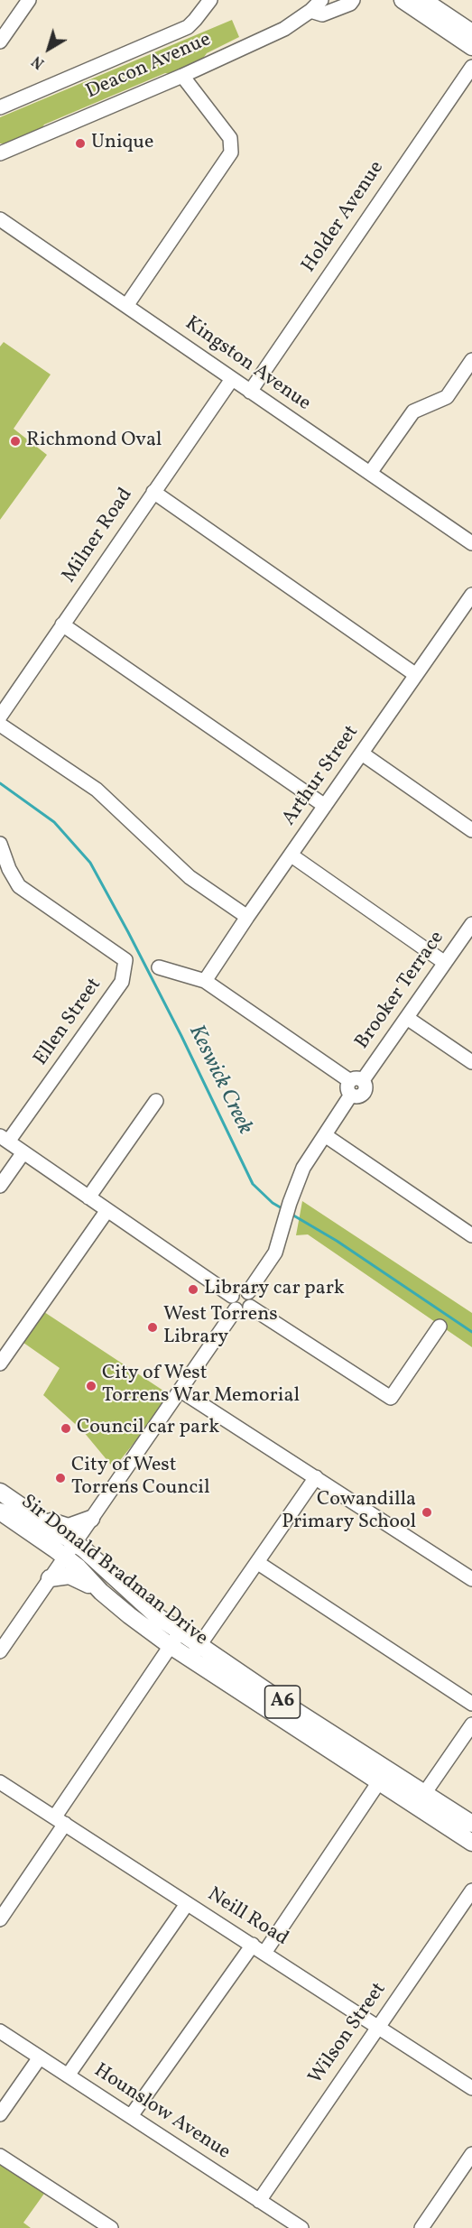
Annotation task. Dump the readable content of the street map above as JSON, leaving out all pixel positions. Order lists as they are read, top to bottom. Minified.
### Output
{"streets":{"main road":["Sir Donald Bradman Drive","A6"],"street":["Deacon Avenue","Holder Avenue","Kingston Avenue","Milner Road","Arthur Street","Brooker Terrace","Ellen Street","Neill Road","Wilson Street","Hounslow Avenue"]},"crossings":[["Holder Avenue","Kingston Avenue"],["Kingston Avenue","Milner Road"],["Neill Road","Wilson Street"],["Wilson Street","Hounslow Avenue"]],"water":["Keswick Creek"],"places":["Unique","Richmond Oval","Library car park","West Torrens Library","City of West Torrens War Memorial","Council car park","City of West Torrens Council","Cowandilla Primary School"],"north":"bottom left"}
